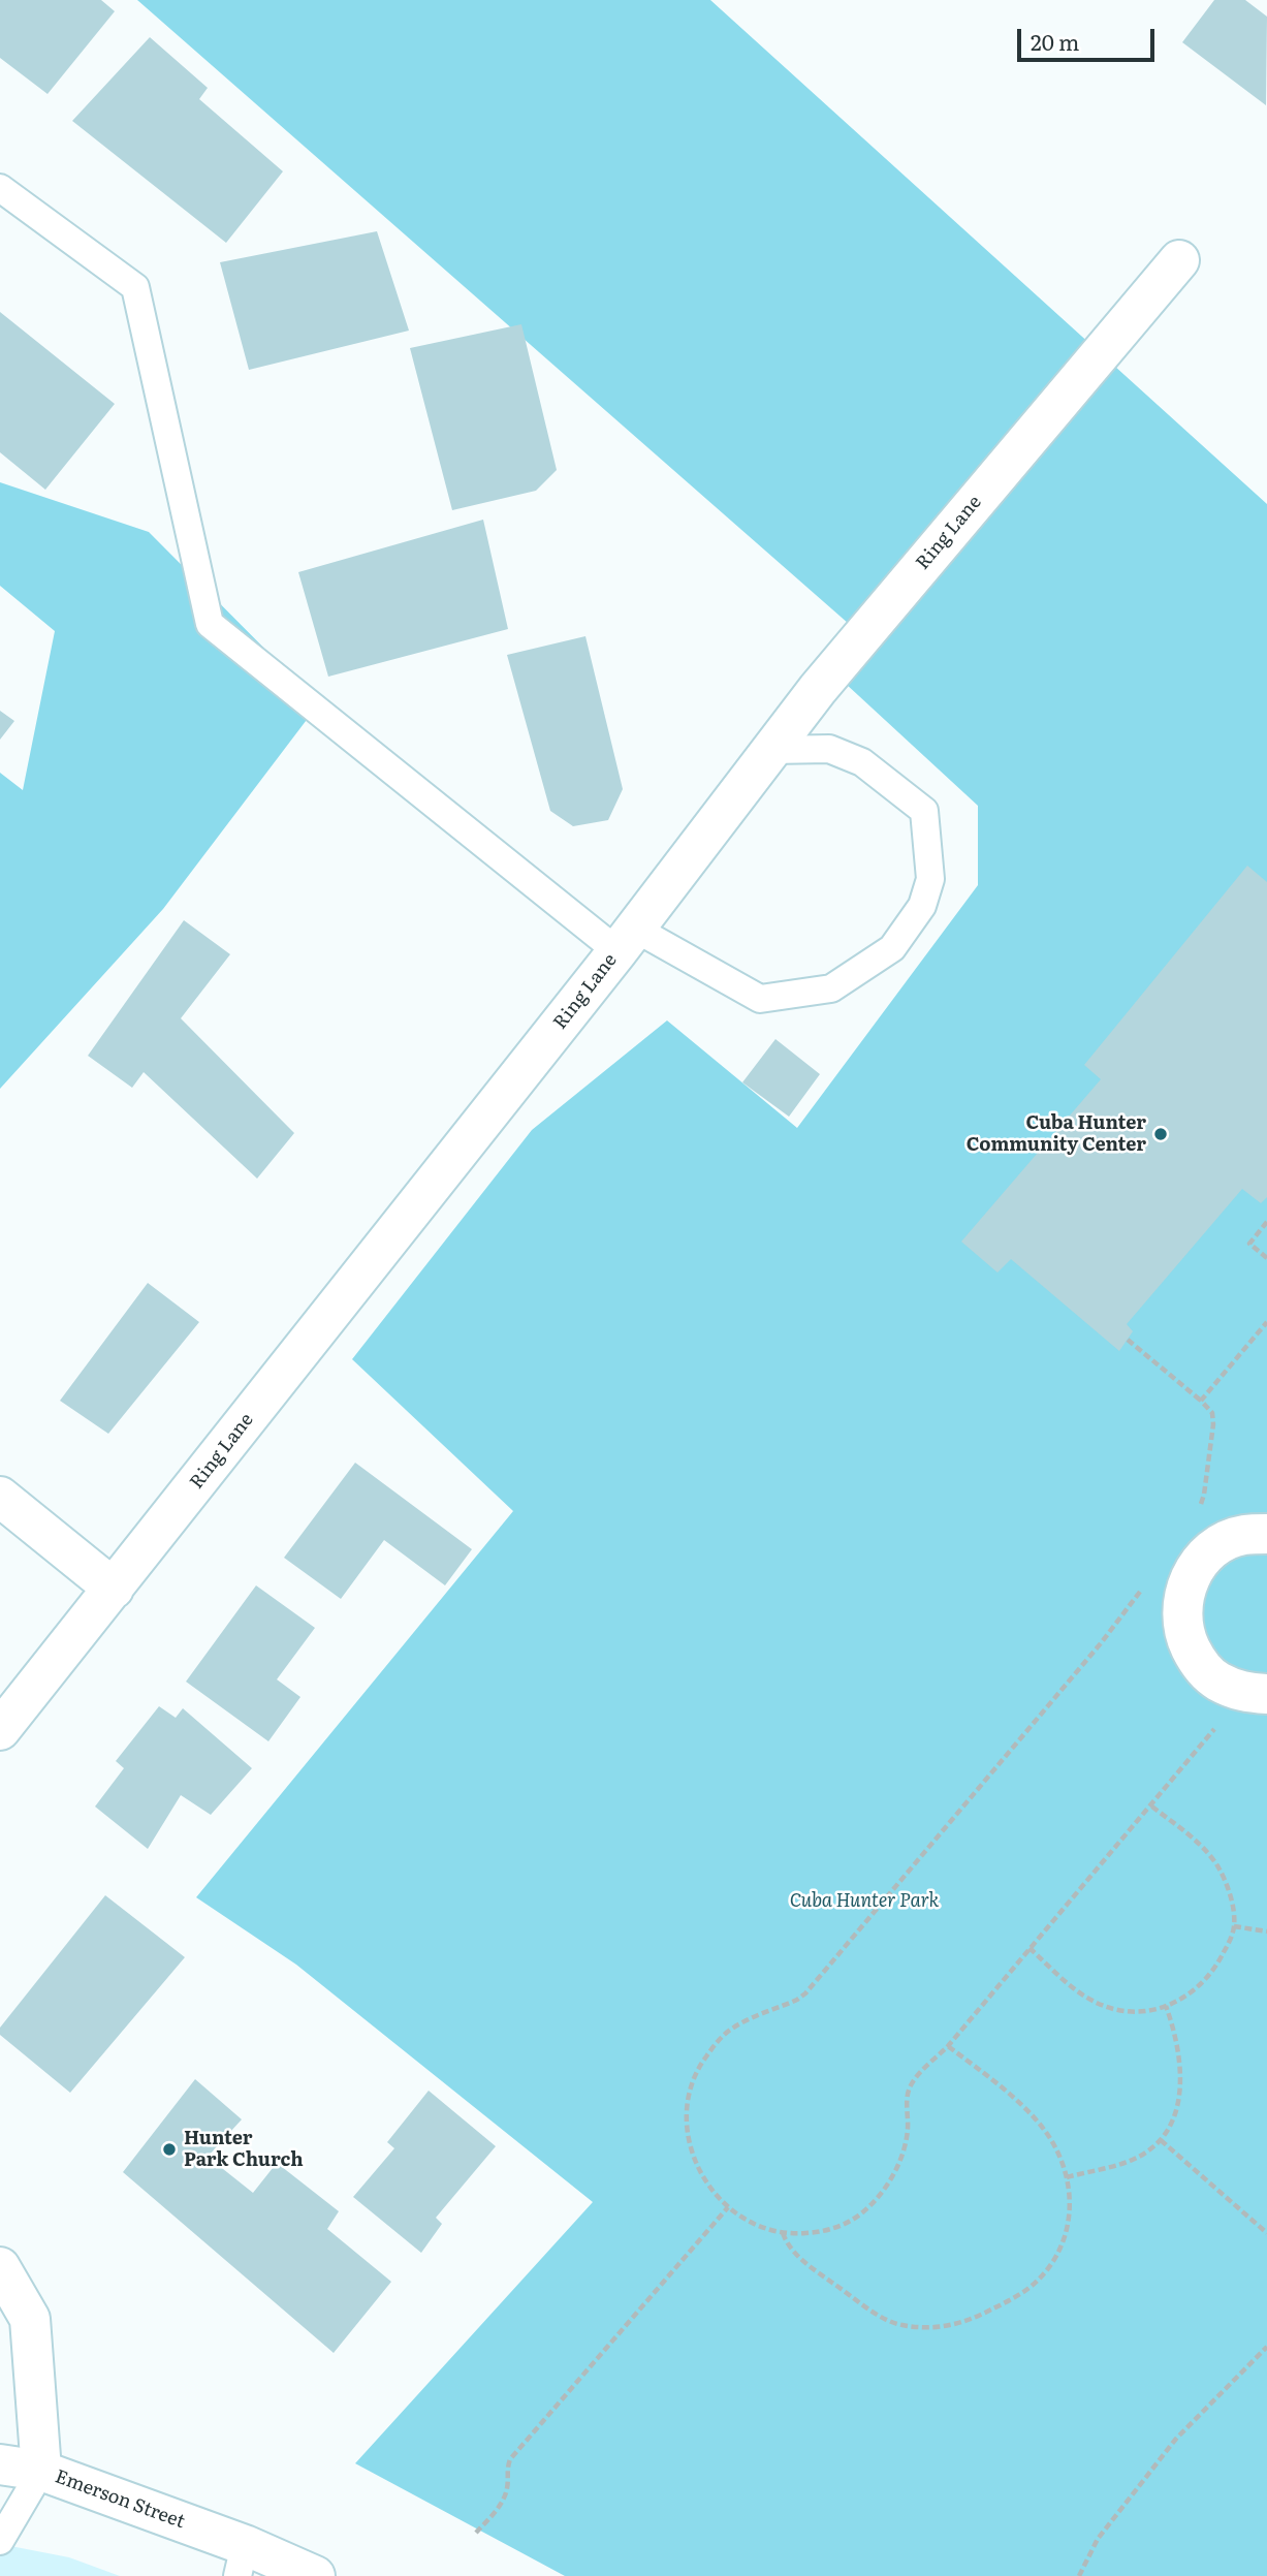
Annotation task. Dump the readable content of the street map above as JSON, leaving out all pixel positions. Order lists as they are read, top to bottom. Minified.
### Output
{"streets":{"main road":["Ring Lane","Emerson Street"]},"parks":["Cuba Hunter Park"],"places":["Cuba Hunter Community Center","Hunter Park Church"],"scale_bar":"20 m"}
